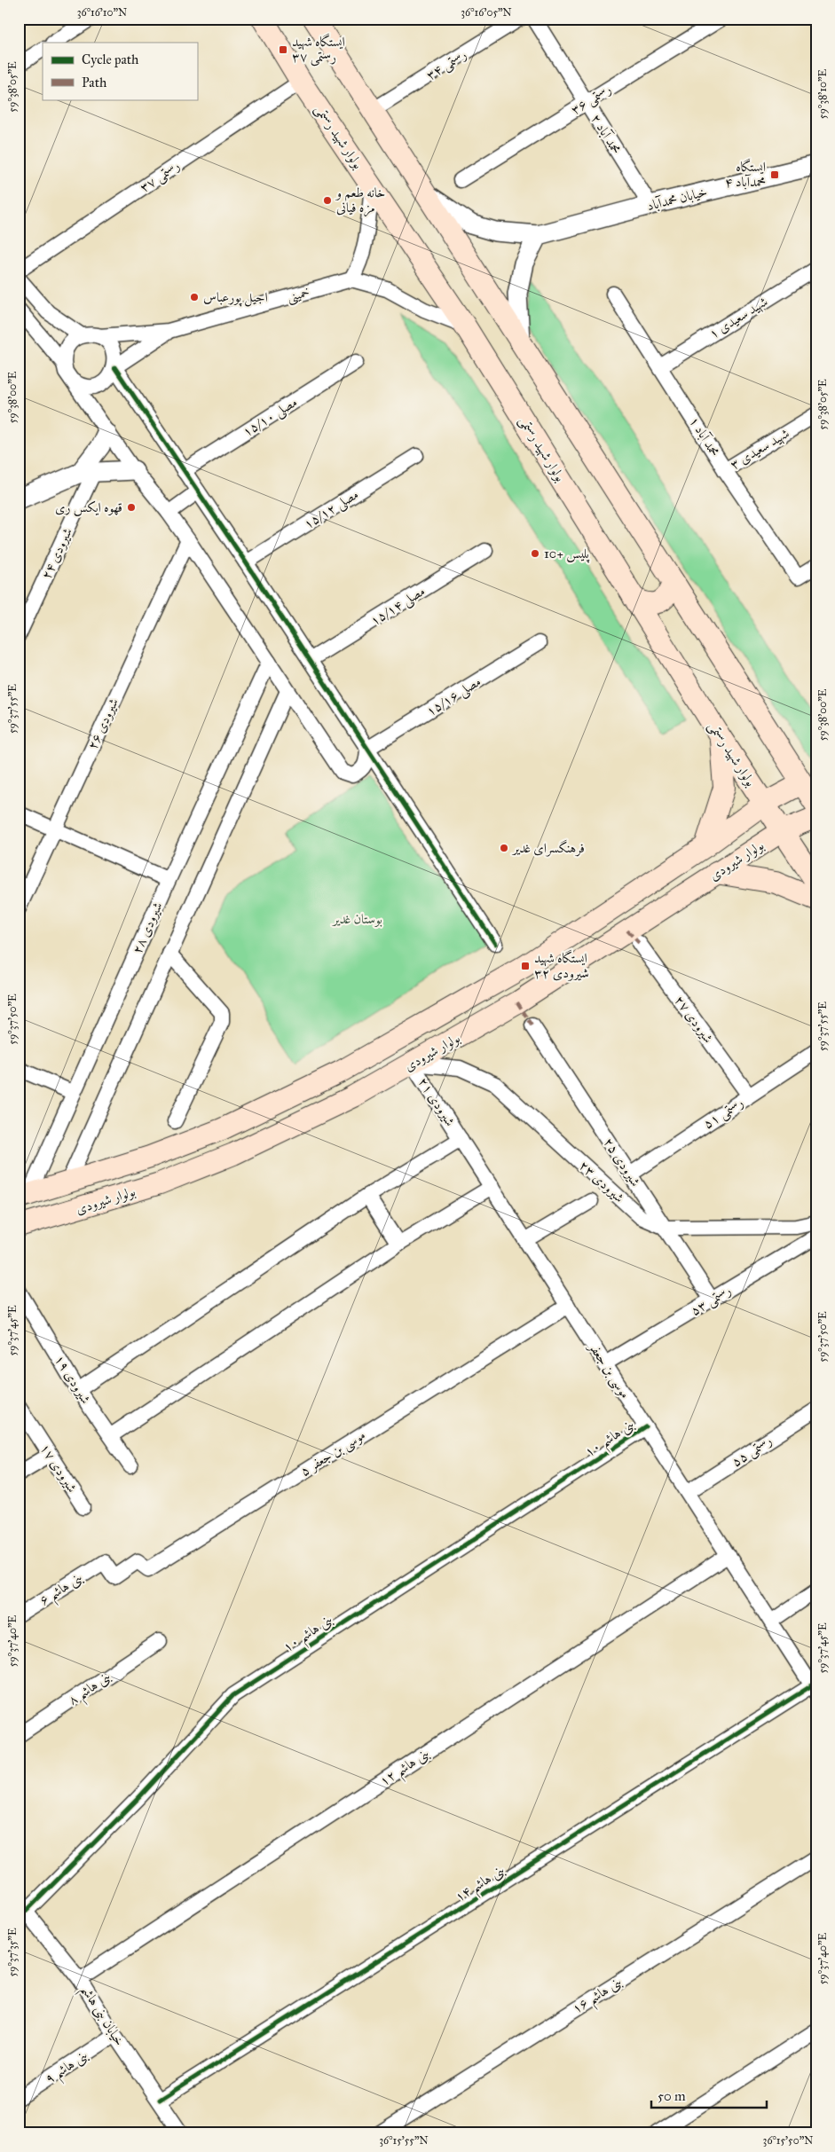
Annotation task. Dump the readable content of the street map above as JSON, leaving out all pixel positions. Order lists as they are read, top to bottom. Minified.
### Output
{"streets":{"main road":["بولوار شهید رستمی","بولوار شیرودی"],"street":["رستمی ۳۴","رستمی ۳۶","محمد آباد ۲","رستمی ۳۷","خیابان محمدآباد","خمینی","شهید سعیدی ۱","مصلی ۱۵/۱۰","محمد آباد ۱","شهید سعیدی ۳","مصلی ۱۵/۱۲","شیرودی ۲۴","مصلی ۱۵/۱۴","مصلی ۱۵/۱۶","شیرودی ۲۶","شیرودی ۲۸","شیرودی ۲۷","شیرودی ۲۱","رستمی ۵۱","شیرودی ۲۵","شیرودی ۲۳","رستمی ۵۳","موسی بن جعفر","شیرودی ۱۹","بنی هاشم ۱۰","رستمی ۵۵","موسی بن جعفر ۵","شیرودی ۱۷","بنی هاشم ۶","بنی هاشم ۸","بنی هاشم ۱۲","بنی هاشم ۱۴","بنی هاشم ۱۶","خیابان بنی هاشم","بنی هاشم ۹"]},"crossings":[["رستمی ۳۶","محمد آباد ۲"],["محمد آباد ۲","خیابان محمدآباد"],["بولوار شهید رستمی","رستمی ۳۷"],["بولوار شهید رستمی","بولوار شیرودی"],["شهید سعیدی ۱","محمد آباد ۱"],["محمد آباد ۱","شهید سعیدی ۳"],["بولوار شیرودی","شیرودی ۲۸"],["بولوار شیرودی","شیرودی ۲۱"],["بولوار شیرودی","شیرودی ۲۳"],["شیرودی ۲۷","رستمی ۵۱"],["شیرودی ۲۱","شیرودی ۲۳"],["شیرودی ۲۱","موسی بن جعفر"],["رستمی ۵۱","شیرودی ۲۵"],["شیرودی ۲۵","شیرودی ۲۳"],["شیرودی ۲۵","رستمی ۵۳"],["رستمی ۵۳","موسی بن جعفر"],["موسی بن جعفر","بنی هاشم ۱۰"],["موسی بن جعفر","رستمی ۵۵"],["موسی بن جعفر","موسی بن جعفر ۵"],["موسی بن جعفر","بنی هاشم ۱۲"],["موسی بن جعفر","بنی هاشم ۱۴"],["بنی هاشم ۱۰","خیابان بنی هاشم"],["موسی بن جعفر ۵","بنی هاشم ۶"],["بنی هاشم ۱۲","خیابان بنی هاشم"],["بنی هاشم ۱۴","خیابان بنی هاشم"],["خیابان بنی هاشم","بنی هاشم ۹"]],"parks":["بوستان غدیر"],"places":{"transit":["ایستگاه شهید رستمی ۳۷","ایستگاه محمدآباد ۴","ایستگاه شهید شیرودی ۳۲"],"other":["خانه طعم و مزه فیانی","اجیل پورعباس","قهوه ایکس ری","پلیس +10","فرهنگسرای غدیر"]},"legend":["Cycle path","Path"],"scale_bar":"50 m","coordinates":["36°16'10\"N","36°16'05\"N","59°38'05\"E","59°38'10\"E","59°38'00\"E","59°37'55\"E","59°37'50\"E","59°37'45\"E","59°37'40\"E","59°37'35\"E","36°15'55\"N","36°15'50\"N"]}
